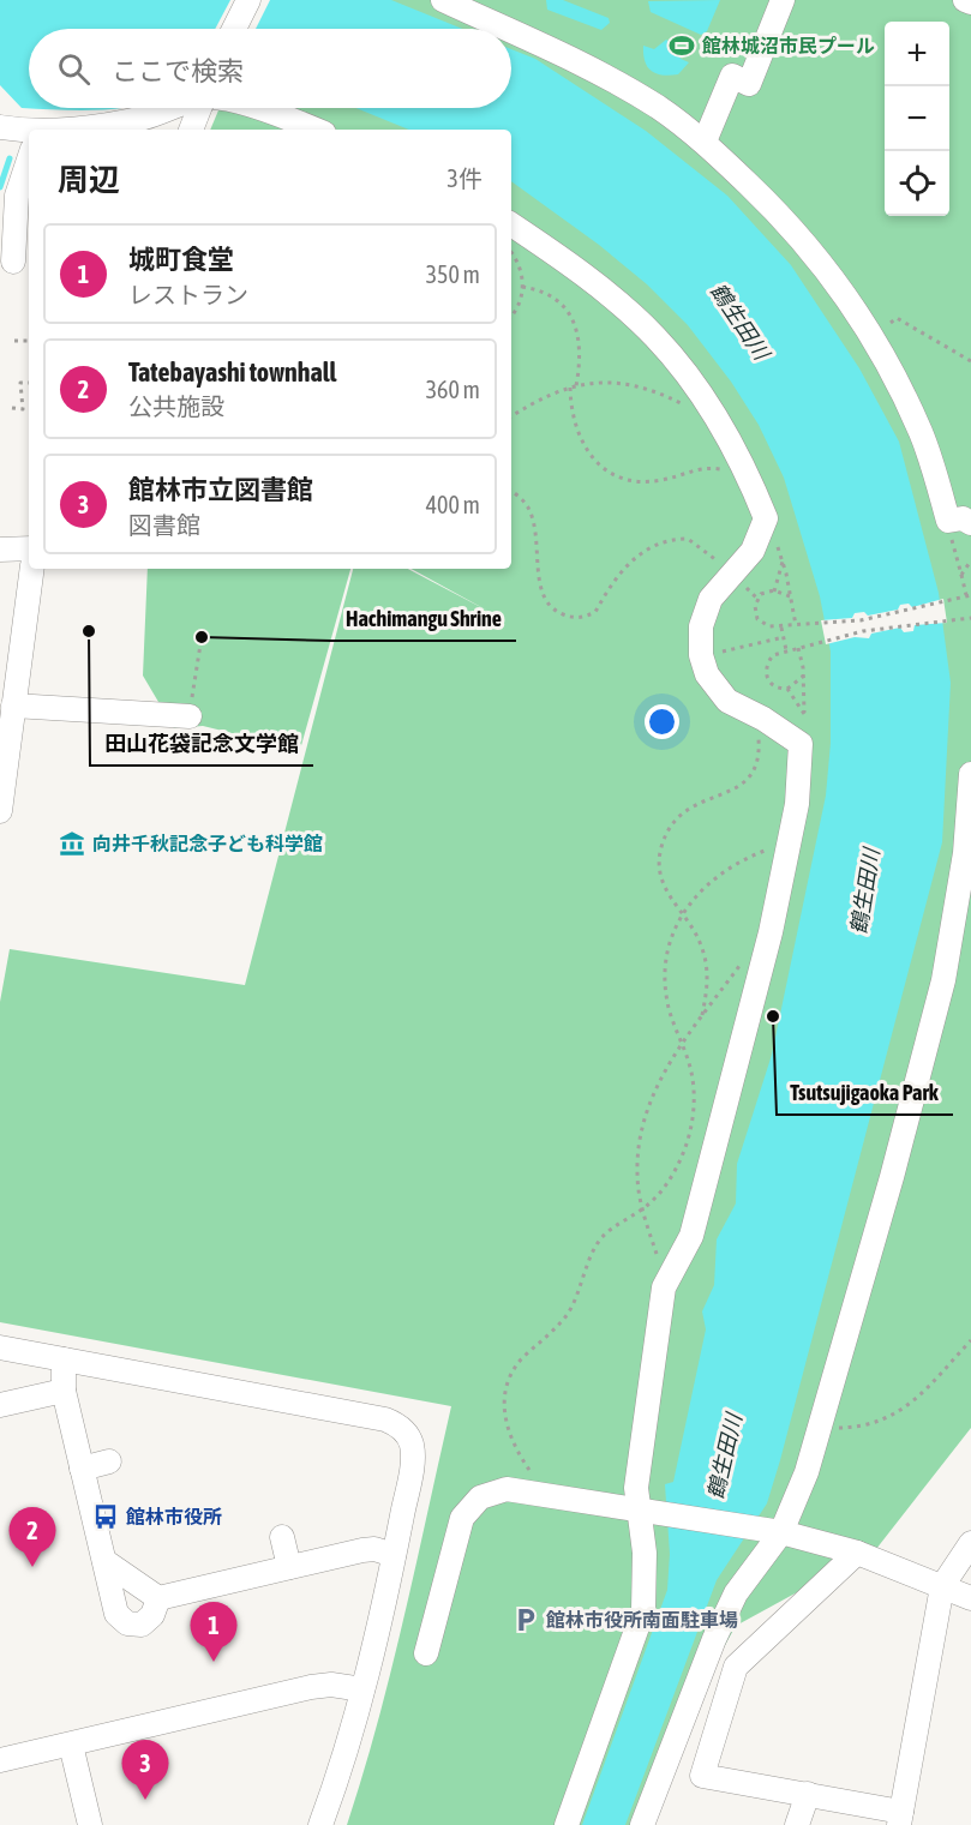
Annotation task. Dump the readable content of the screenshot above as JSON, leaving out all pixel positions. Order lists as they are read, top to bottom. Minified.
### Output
{"water":["鶴生田川"],"places":{"sports":["館林城沼市民プール"],"other":["田山花袋記念文学館","Hachimangu Shrine","Tsutsujigaoka Park"],"museum":["向井千秋記念子ども科学館"],"bus stop":["館林市役所"],"parking":["館林市役所南面駐車場"]},"page":{"map_buttons":["+","−"],"search":"ここで検索","heading":["周辺","3件"],"list":[{"mark":"1","name":"城町食堂","note":"レストラン","value":"350 m"},{"mark":"2","name":"Tatebayashi townhall","note":"公共施設","value":"360 m"},{"mark":"3","name":"館林市立図書館","note":"図書館","value":"400 m"}],"pins":["2","1","3"]}}
